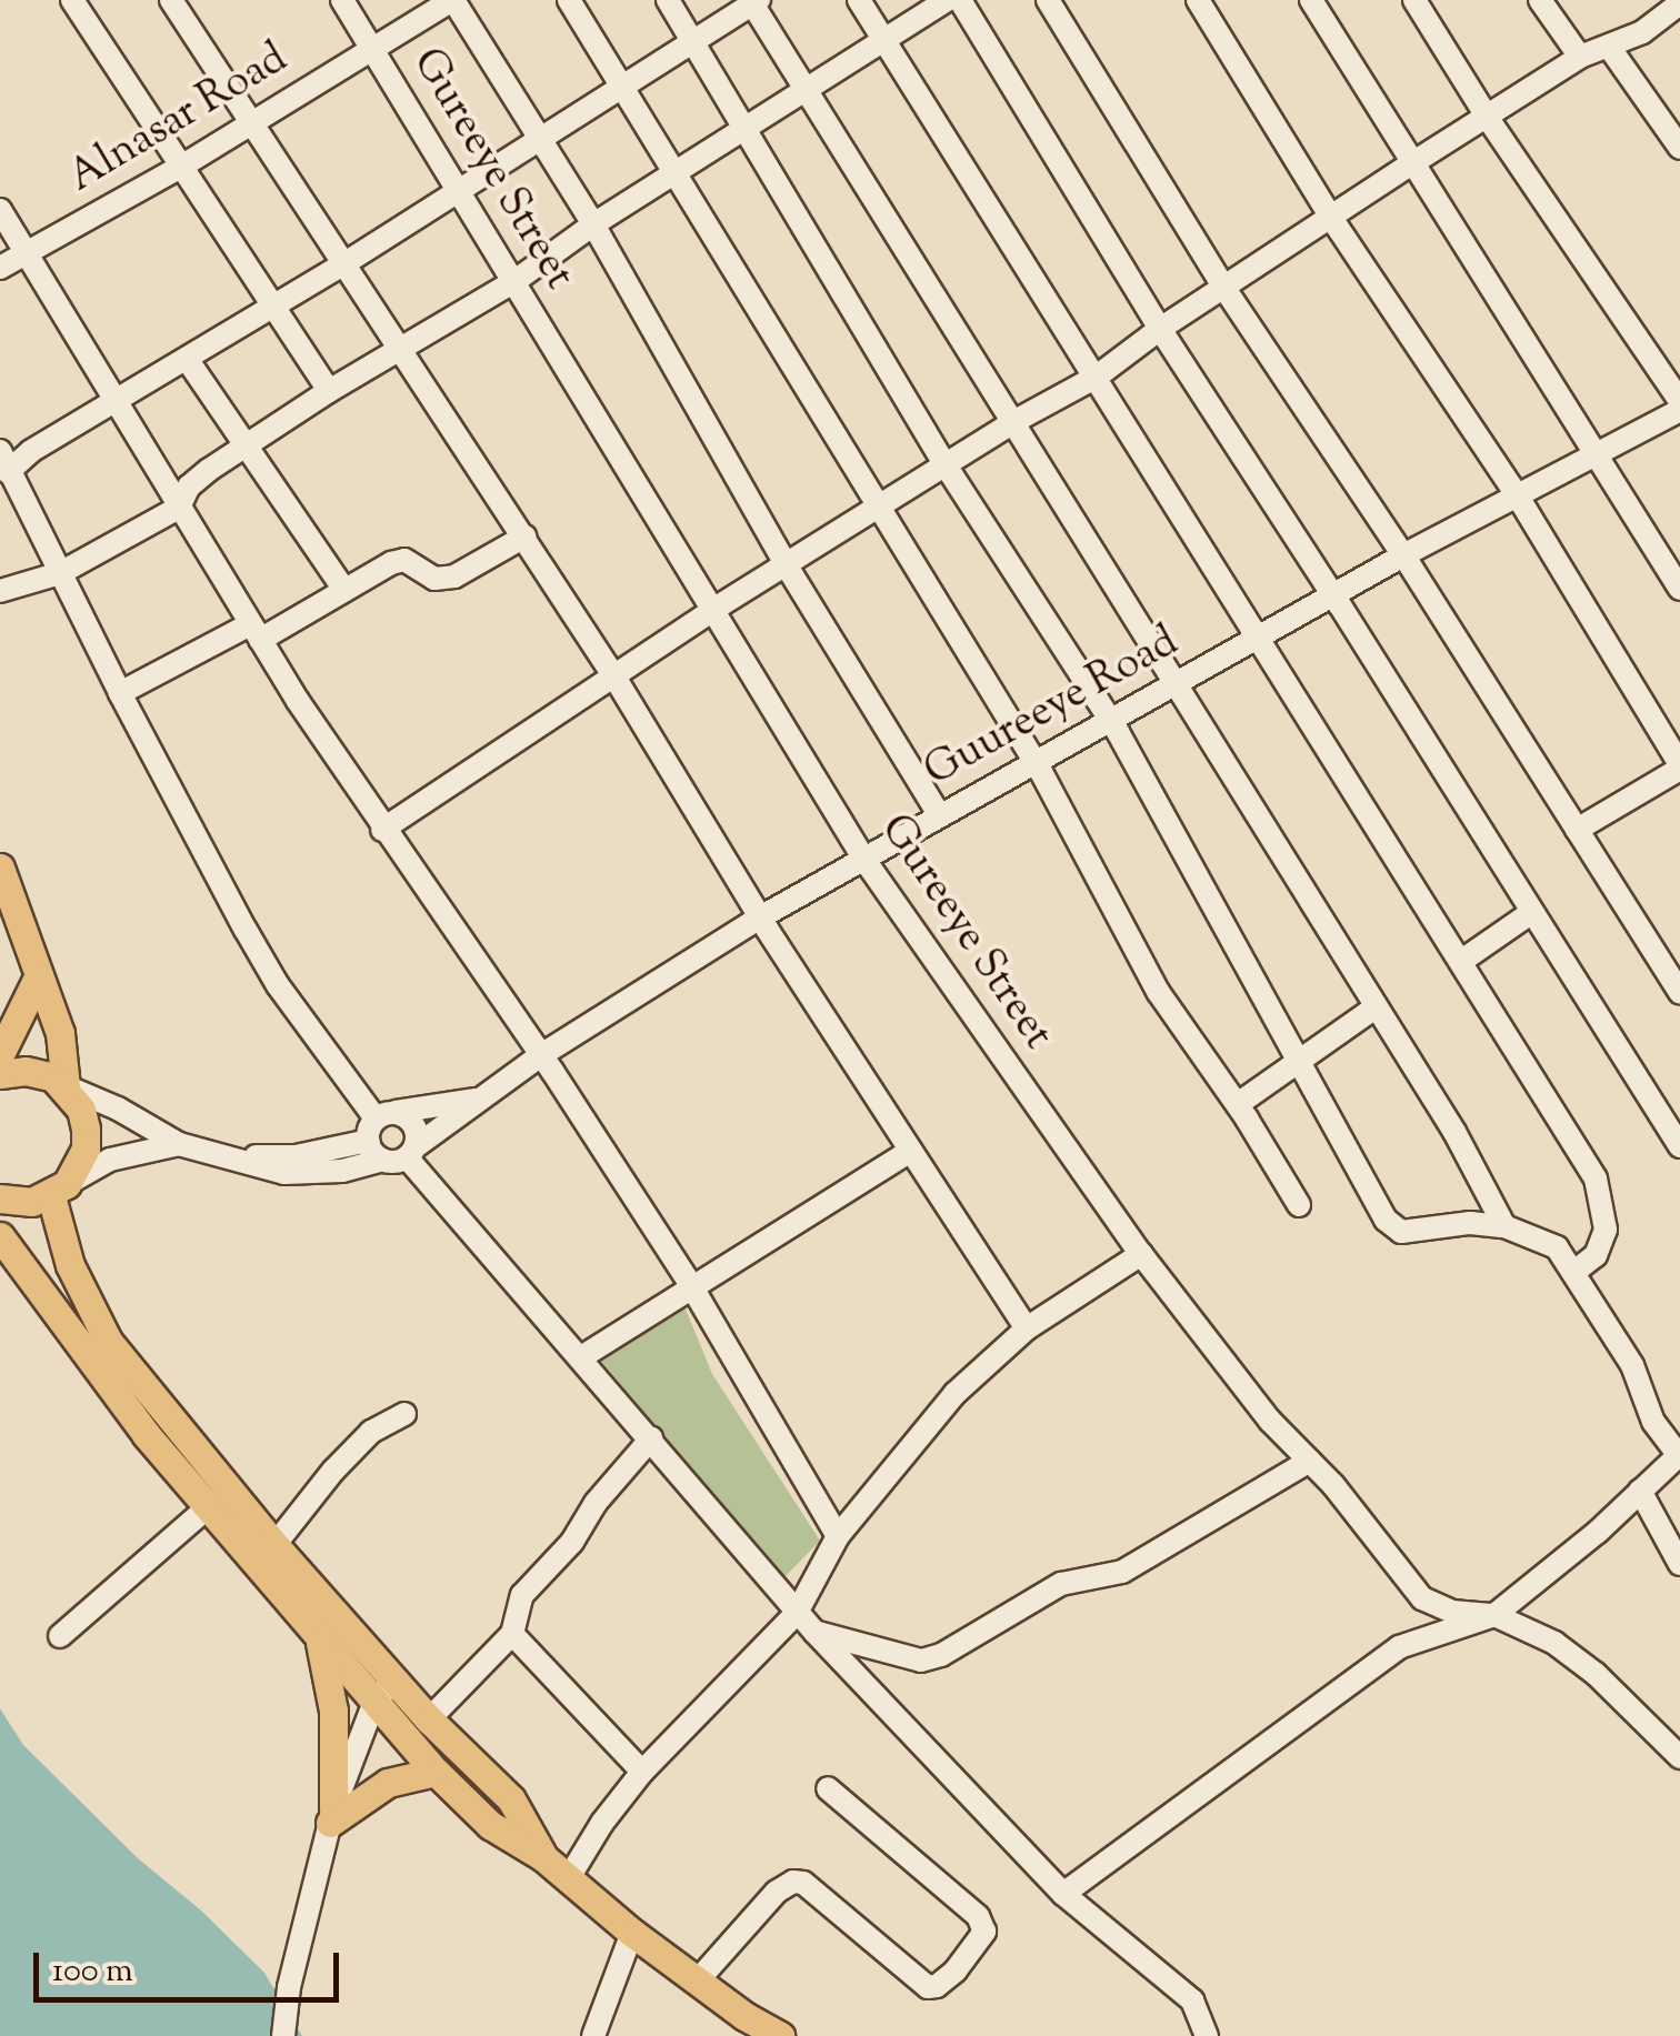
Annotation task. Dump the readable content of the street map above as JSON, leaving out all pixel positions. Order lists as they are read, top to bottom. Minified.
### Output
{"streets":{"street":["Alnasar Road","Gureeye Street","Guureeye Road"]},"crossings":[["Alnasar Road","Gureeye Street"],["Gureeye Street","Guureeye Road"]],"scale_bar":"100 m"}
